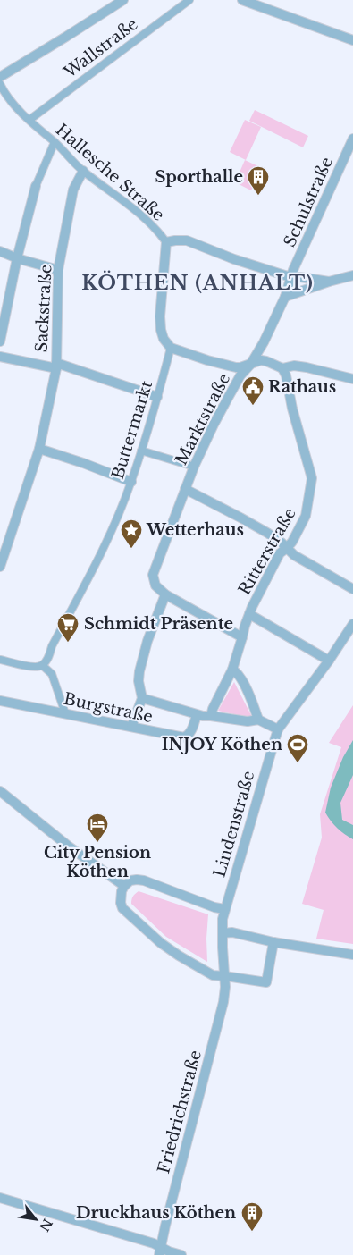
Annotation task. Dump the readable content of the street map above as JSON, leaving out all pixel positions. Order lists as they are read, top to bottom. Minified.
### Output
{"streets":{"street":["Wallstraße","Hallesche Straße","Schulstraße","Sackstraße","Marktstraße","Buttermarkt","Ritterstraße","Burgstraße","Lindenstraße","Friedrichstraße"]},"crossings":[["Wallstraße","Hallesche Straße"],["Hallesche Straße","Sackstraße"],["Schulstraße","Marktstraße"],["Lindenstraße","Friedrichstraße"]],"districts":["KÖTHEN (ANHALT)"],"places":{"building":["Sporthalle","Druckhaus Köthen"],"public building":["Rathaus"],"place":["Wetterhaus"],"supermarket":["Schmidt Präsente"],"sports":["INJOY Köthen"],"hotel":["City Pension Köthen"]},"north":"bottom right"}
